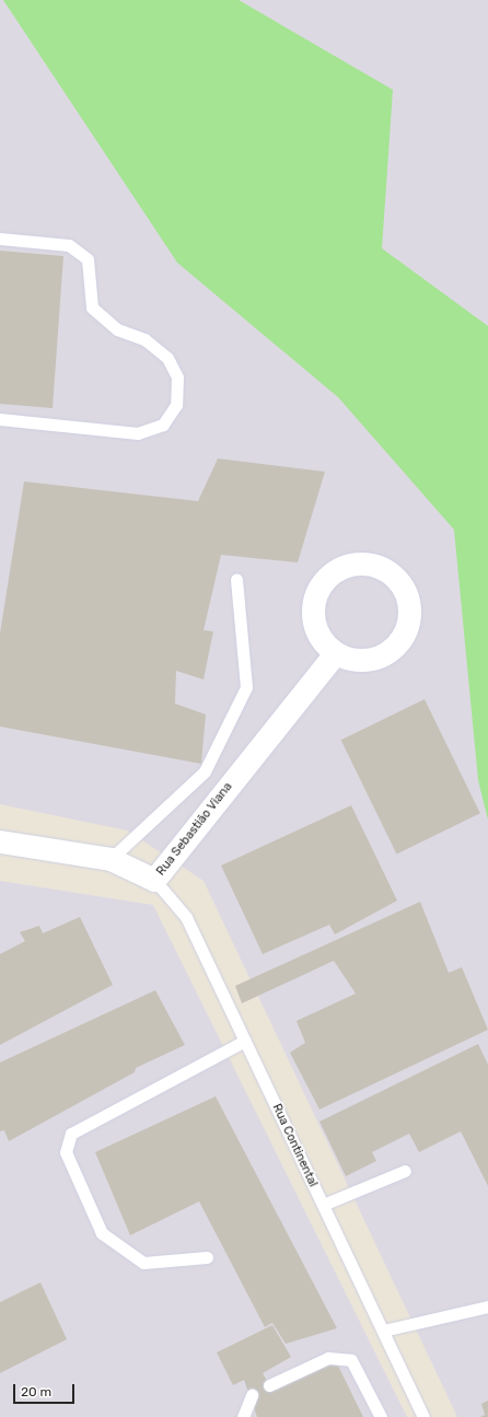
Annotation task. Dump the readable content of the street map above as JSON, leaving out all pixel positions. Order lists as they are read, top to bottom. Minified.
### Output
{"streets":{"street":["Rua Sebastião Viana"],"lane":["Rua Continental"]},"crossings":[["Rua Sebastião Viana","Rua Continental"]],"scale_bar":"20 m"}
